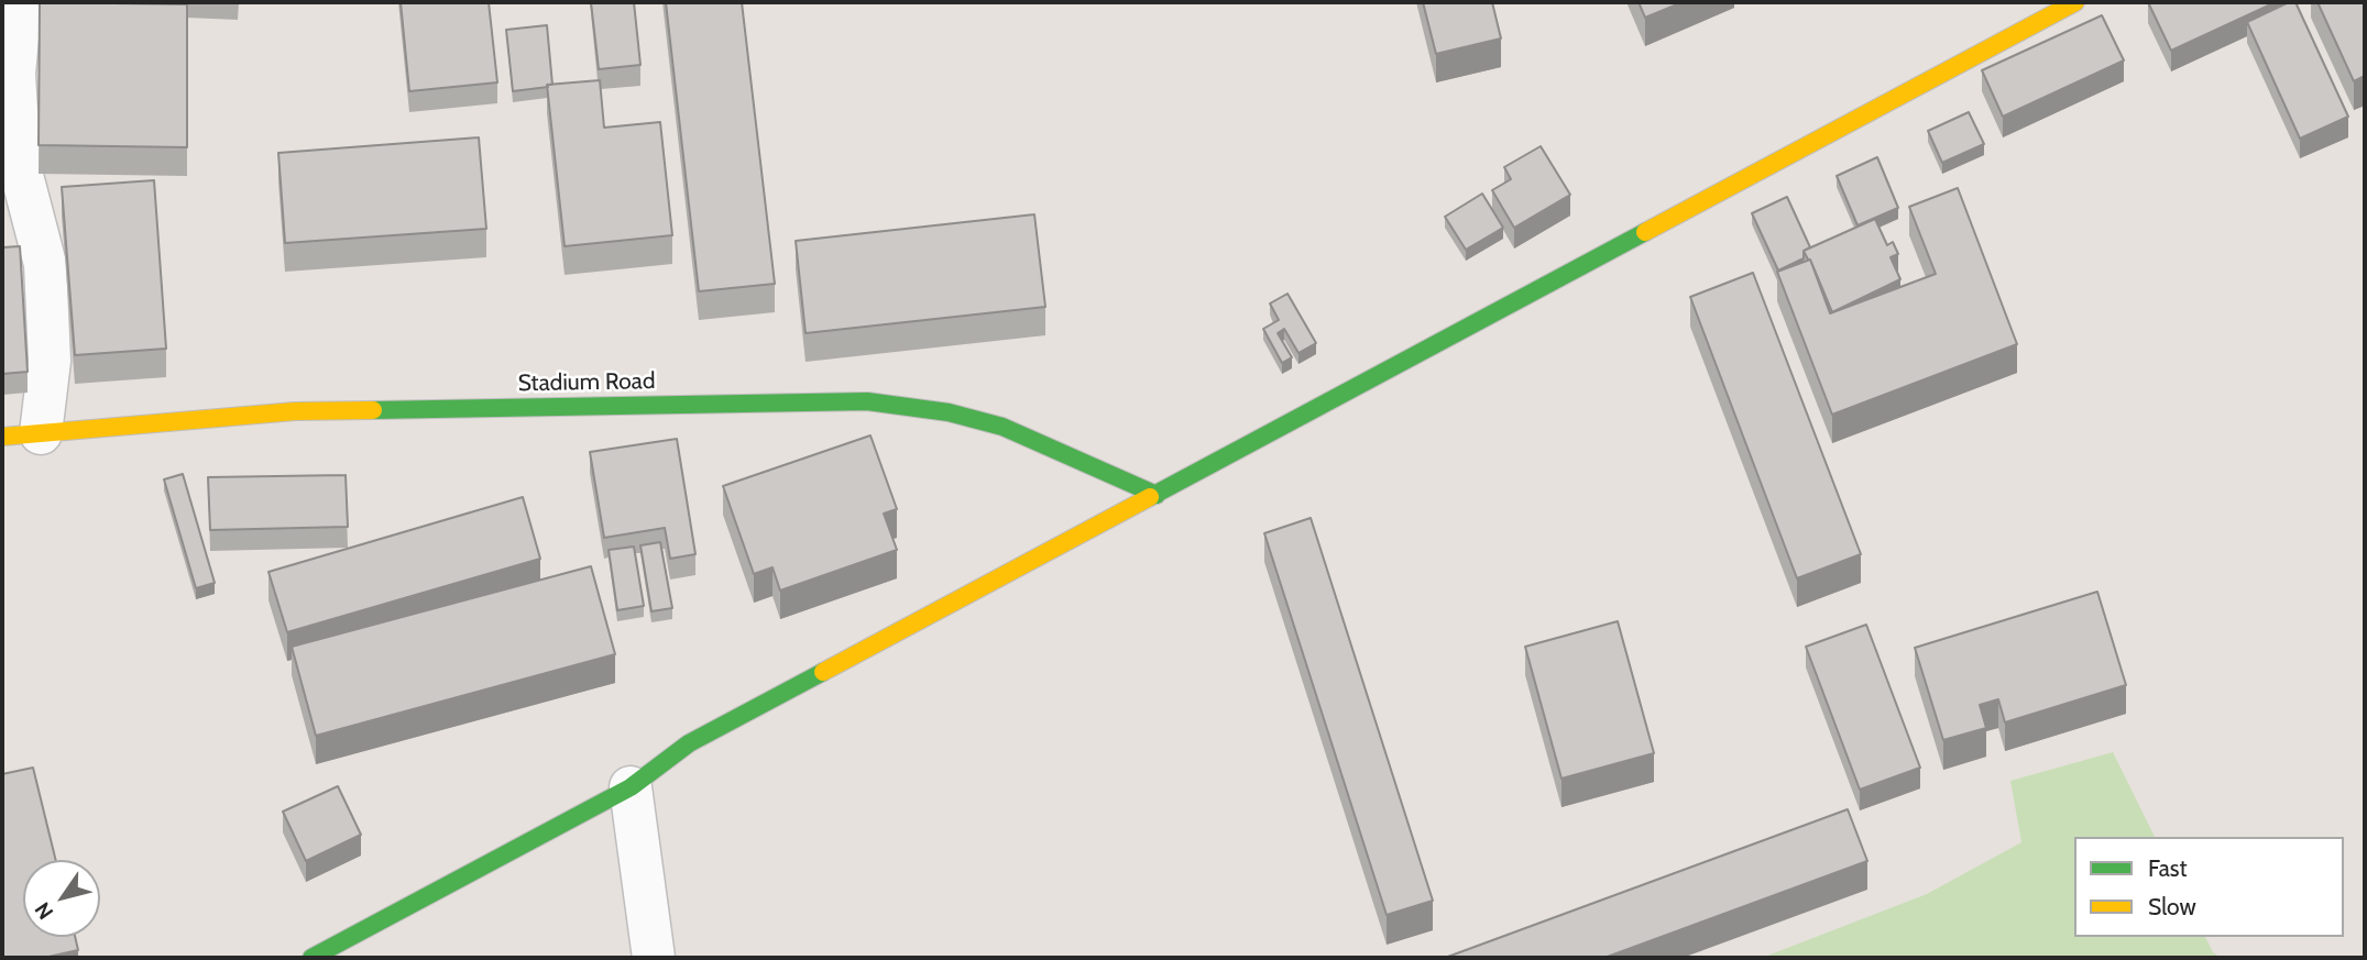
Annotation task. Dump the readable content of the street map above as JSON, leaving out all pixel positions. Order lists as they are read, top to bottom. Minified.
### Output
{"streets":{"main road":["Stadium Road"]},"legend":["Fast","Slow"],"north":"bottom left"}
